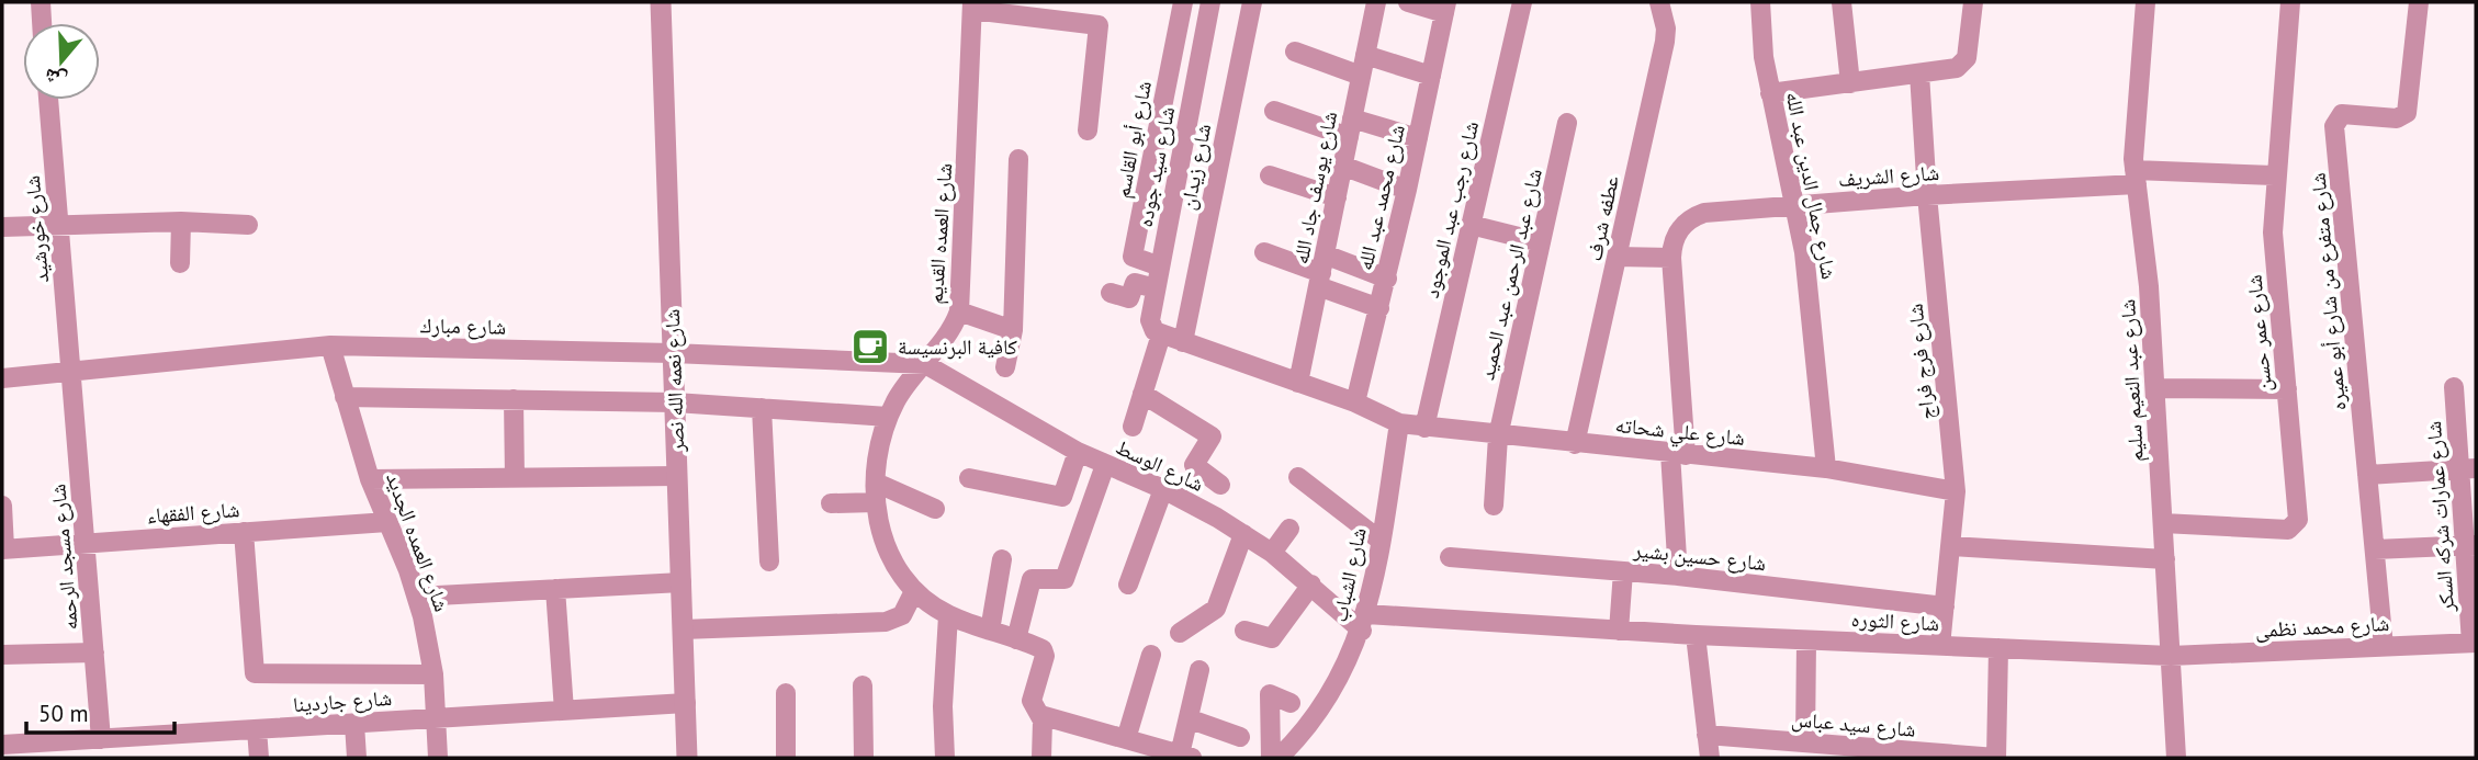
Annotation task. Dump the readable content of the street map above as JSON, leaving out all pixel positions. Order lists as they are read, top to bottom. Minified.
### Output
{"streets":{"street":["شارع أبو القاسم","شارع سيد جوده","شارع زيدان","شارع الشريف","شارع جمال الدين عبد الله","شارع يوسف جاد الله","شارع محمد عبد الله","شارع رجب عبد الموجود","عطفه شرف","شارع خورشيد","شارع العمده القديم","شارع عبد الرحمن عبد الحميد","شارع متفرع من شارع أبو عميره","شارع مبارك","شارع عمر حسن","شارع فرج فراج","شارع نعمه الله نصر","شارع عبد النعيم سليم","شارع علي شحاته","شارع الوسط","شارع الفقهاء","شارع عمارات شركه السكر","شارع العمده الجديد","شارع حسين بشير","شارع مسجد الرحمه","شارع الشباب","شارع الثوره","شارع محمد نظمى","شارع جاردينا","شارع سيد عباس"]},"crossings":[["شارع أبو القاسم","شارع سيد جوده"],["شارع سيد جوده","شارع علي شحاته"],["شارع زيدان","شارع علي شحاته"],["شارع الشريف","شارع جمال الدين عبد الله"],["شارع الشريف","شارع عمر حسن"],["شارع الشريف","شارع فرج فراج"],["شارع الشريف","شارع عبد النعيم سليم"],["شارع جمال الدين عبد الله","شارع علي شحاته"],["شارع يوسف جاد الله","شارع علي شحاته"],["شارع محمد عبد الله","شارع علي شحاته"],["شارع رجب عبد الموجود","شارع علي شحاته"],["عطفه شرف","شارع علي شحاته"],["شارع خورشيد","شارع مبارك"],["شارع خورشيد","شارع مسجد الرحمه"],["شارع العمده القديم","شارع مبارك"],["شارع العمده القديم","شارع الوسط"],["شارع عبد الرحمن عبد الحميد","شارع علي شحاته"],["شارع متفرع من شارع أبو عميره","شارع محمد نظمى"],["شارع مبارك","شارع نعمه الله نصر"],["شارع مبارك","شارع الوسط"],["شارع مبارك","شارع العمده الجديد"],["شارع مبارك","شارع مسجد الرحمه"],["شارع عمر حسن","شارع عبد النعيم سليم"],["شارع فرج فراج","شارع علي شحاته"],["شارع فرج فراج","شارع حسين بشير"],["شارع فرج فراج","شارع الثوره"],["شارع نعمه الله نصر","شارع جاردينا"],["شارع عبد النعيم سليم","شارع الثوره"],["شارع عبد النعيم سليم","شارع محمد نظمى"],["شارع علي شحاته","شارع الشباب"],["شارع الوسط","شارع الشباب"],["شارع الوسط","شارع الثوره"],["شارع الفقهاء","شارع العمده الجديد"],["شارع الفقهاء","شارع مسجد الرحمه"],["شارع عمارات شركه السكر","شارع محمد نظمى"],["شارع العمده الجديد","شارع جاردينا"],["شارع مسجد الرحمه","شارع جاردينا"],["شارع الشباب","شارع الثوره"],["شارع الثوره","شارع محمد نظمى"]],"places":{"cafe":["كافية البرنسيسة"]},"scale_bar":"50 m","north":"bottom"}
